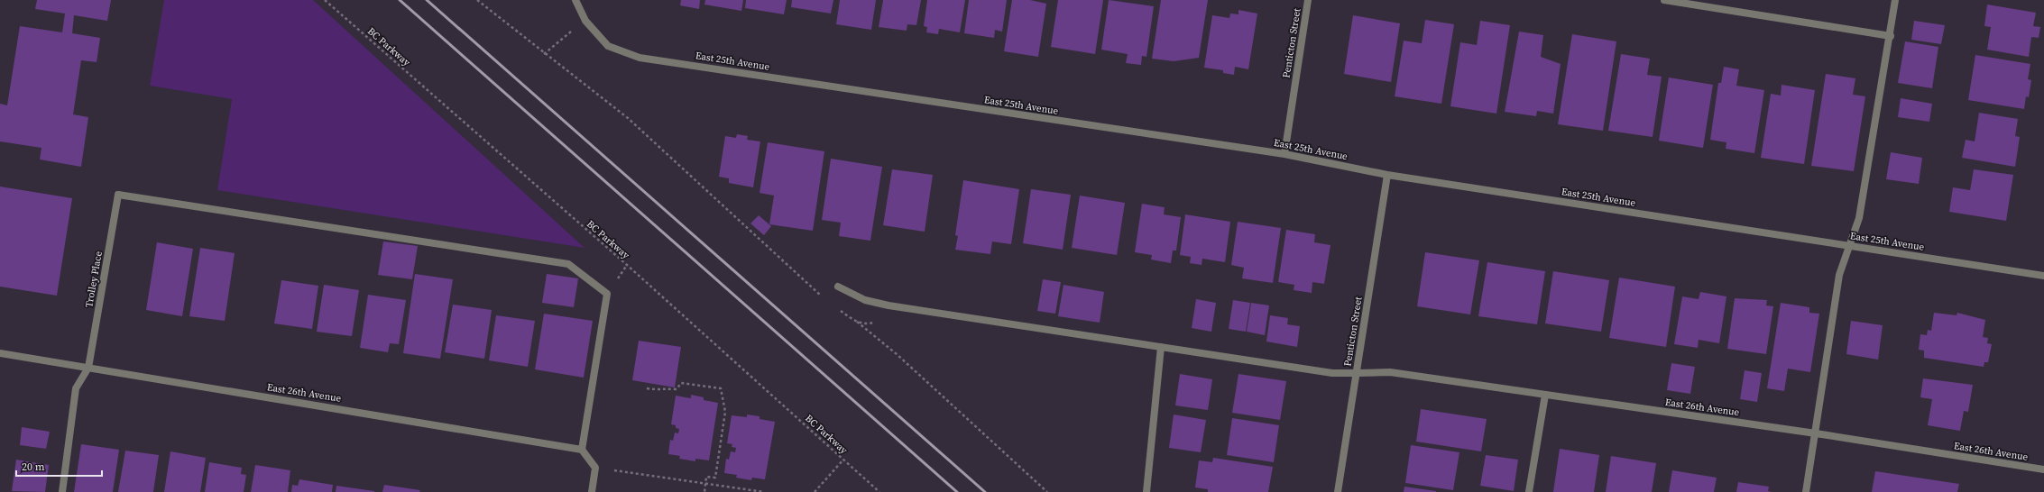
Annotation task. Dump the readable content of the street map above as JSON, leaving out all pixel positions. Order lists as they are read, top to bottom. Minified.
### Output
{"streets":{"street":["Penticton Street","East 25th Avenue","Trolley Place","East 26th Avenue"],"path":["BC Parkway"]},"crossings":[["Penticton Street","East 25th Avenue"],["Penticton Street","East 26th Avenue"],["Trolley Place","East 26th Avenue"]],"scale_bar":"20 m"}
